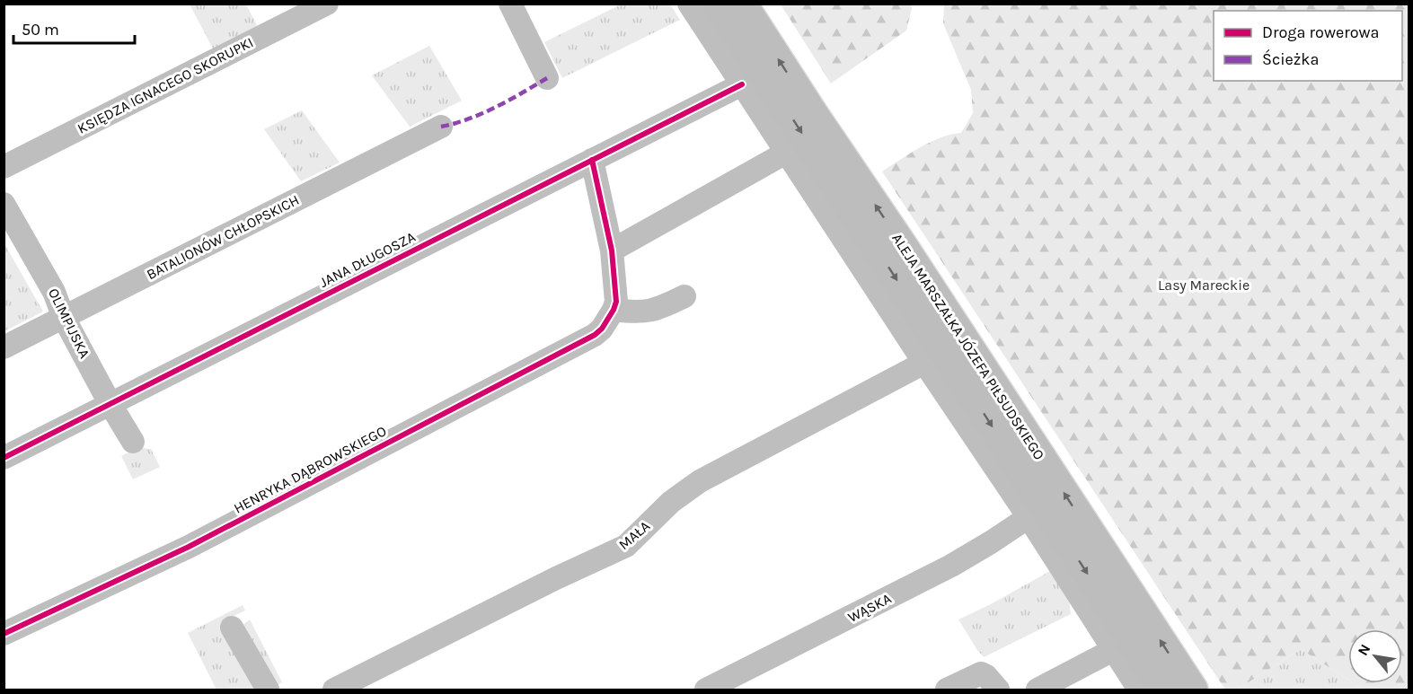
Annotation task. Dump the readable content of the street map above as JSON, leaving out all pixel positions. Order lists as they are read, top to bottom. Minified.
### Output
{"streets":{"main road":["ALEJA MARSZAŁKA JÓZEFA PIŁSUDSKIEGO"],"street":["KSIĘDZA IGNACEGO SKORUPKI","BATALIONÓW CHŁOPSKICH","JANA DŁUGOSZA","OLIMPIJSKA","HENRYKA DĄBROWSKIEGO","MAŁA","WĄSKA"]},"crossings":[["BATALIONÓW CHŁOPSKICH","OLIMPIJSKA"],["JANA DŁUGOSZA","OLIMPIJSKA"]],"parks":["Lasy Mareckie"],"legend":["Droga rowerowa","Ścieżka"],"scale_bar":"50 m","north":"top left"}
